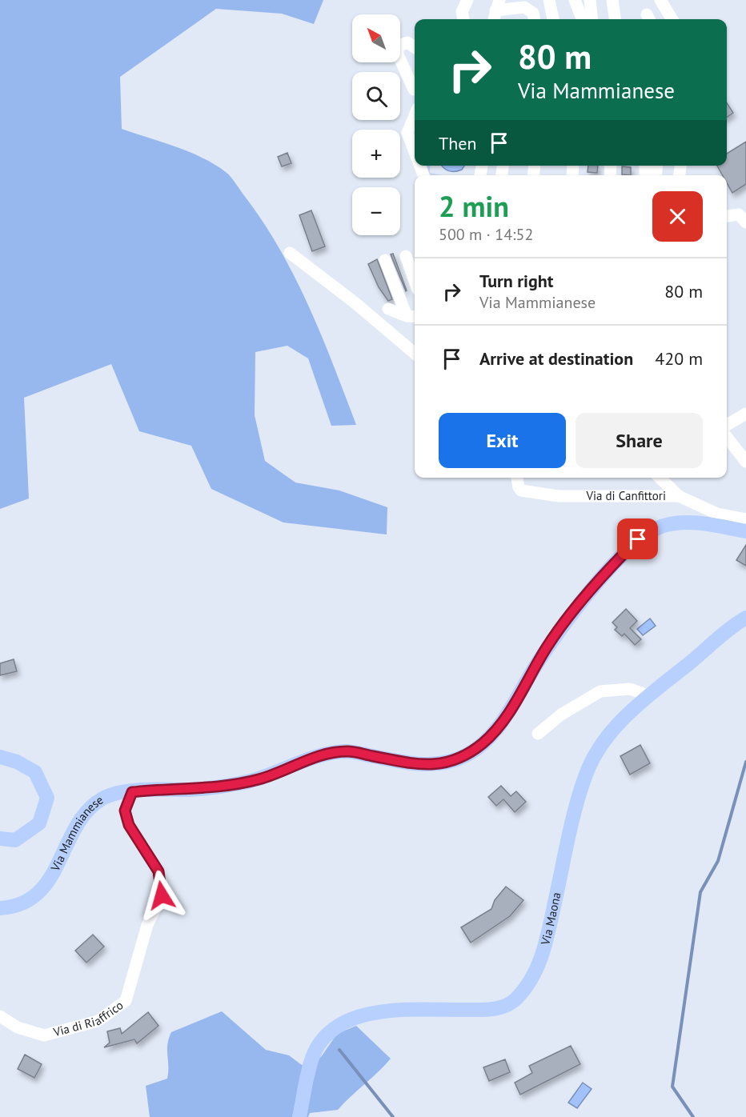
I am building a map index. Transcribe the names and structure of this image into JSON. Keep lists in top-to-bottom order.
{
  "streets": {
    "main road": ["Via Mammianese", "Via Maona"],
    "street": ["Via di Canfittori", "Via di Riaffrico"]
  },
  "crossings": [
    ["Via Mammianese", "Via di Riaffrico"]
  ],
  "north": "top left",
  "page": {
    "map_buttons": ["+", "−"],
    "turn": ["80 m", "Via Mammianese"],
    "then": "Then",
    "heading": ["2 min", "500 m · 14:52"],
    "list": [
      {
        "name": "Turn right",
        "note": "Via Mammianese",
        "value": "80 m"
      },
      {
        "name": "Arrive at destination",
        "value": "420 m"
      }
    ],
    "buttons": ["Exit", "Share"]
  }
}
